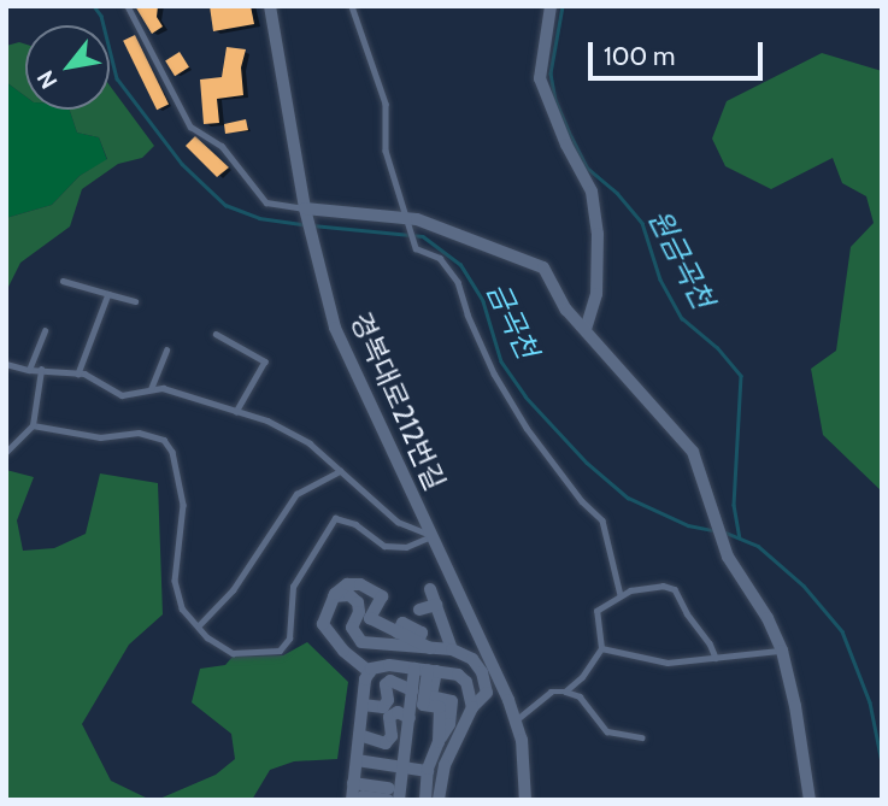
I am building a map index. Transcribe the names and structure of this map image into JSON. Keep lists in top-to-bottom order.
{
  "streets": {
    "street": ["경복대로212번길"]
  },
  "water": ["원금곡천", "금곡천"],
  "scale_bar": "100 m",
  "north": "bottom left"
}
